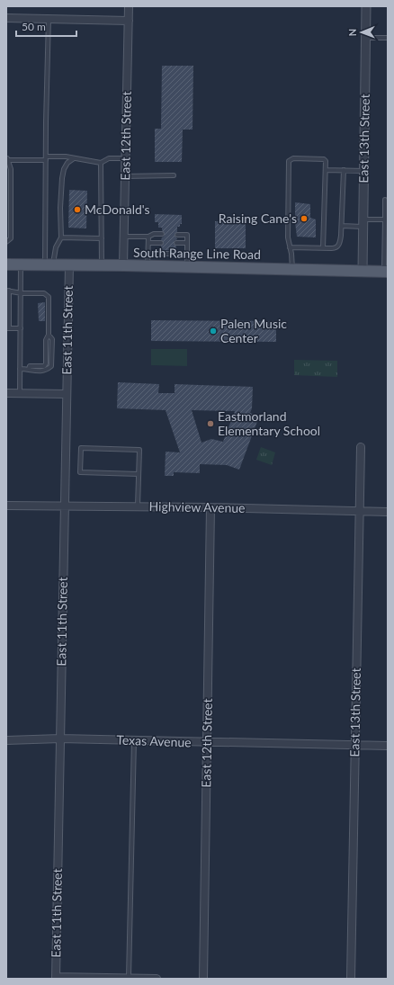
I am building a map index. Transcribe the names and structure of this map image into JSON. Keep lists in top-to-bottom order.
{
  "streets": {
    "main road": ["South Range Line Road"],
    "street": [
      "East 12th Street",
      "East 13th Street",
      "East 11th Street",
      "Highview Avenue",
      "Texas Avenue"
    ]
  },
  "crossings": [
    ["East 12th Street", "South Range Line Road"],
    ["East 12th Street", "Highview Avenue"],
    ["East 12th Street", "Texas Avenue"],
    ["East 13th Street", "South Range Line Road"],
    ["East 13th Street", "Highview Avenue"],
    ["East 13th Street", "Texas Avenue"],
    ["South Range Line Road", "East 11th Street"],
    ["East 11th Street", "Highview Avenue"],
    ["East 11th Street", "Texas Avenue"]
  ],
  "places": [
    "McDonald's",
    "Raising Cane's",
    "Palen Music Center",
    "Eastmorland Elementary School"
  ],
  "scale_bar": "50 m",
  "north": "left"
}
